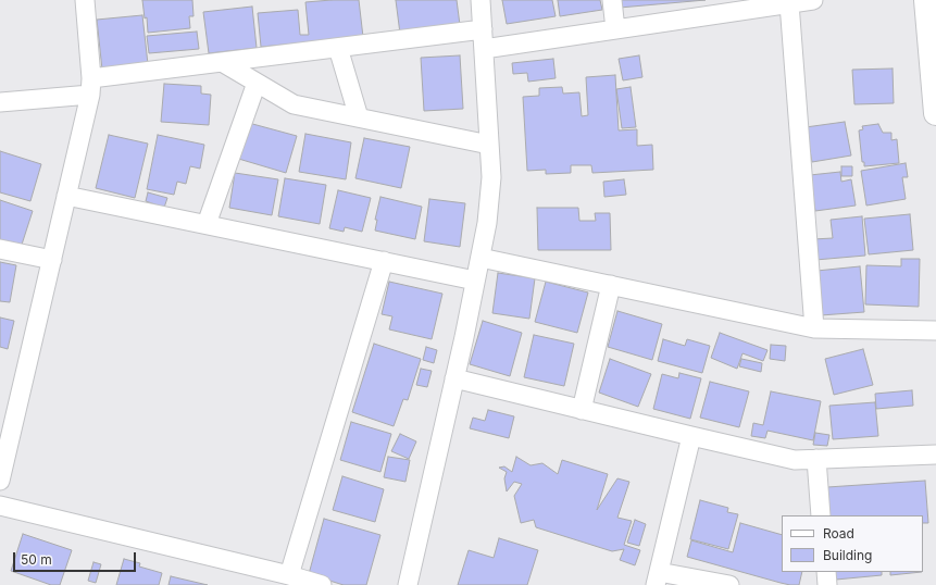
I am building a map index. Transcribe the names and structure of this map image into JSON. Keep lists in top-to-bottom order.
{
  "legend": ["Road", "Building"],
  "scale_bar": "50 m"
}
